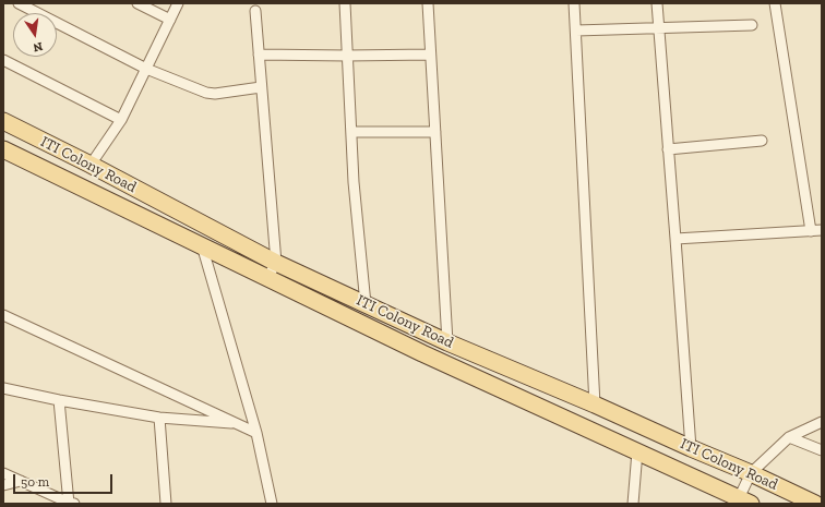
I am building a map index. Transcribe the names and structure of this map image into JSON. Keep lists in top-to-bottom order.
{
  "streets": {
    "main road": ["ITI Colony Road"]
  },
  "scale_bar": "50 m",
  "north": "bottom"
}
